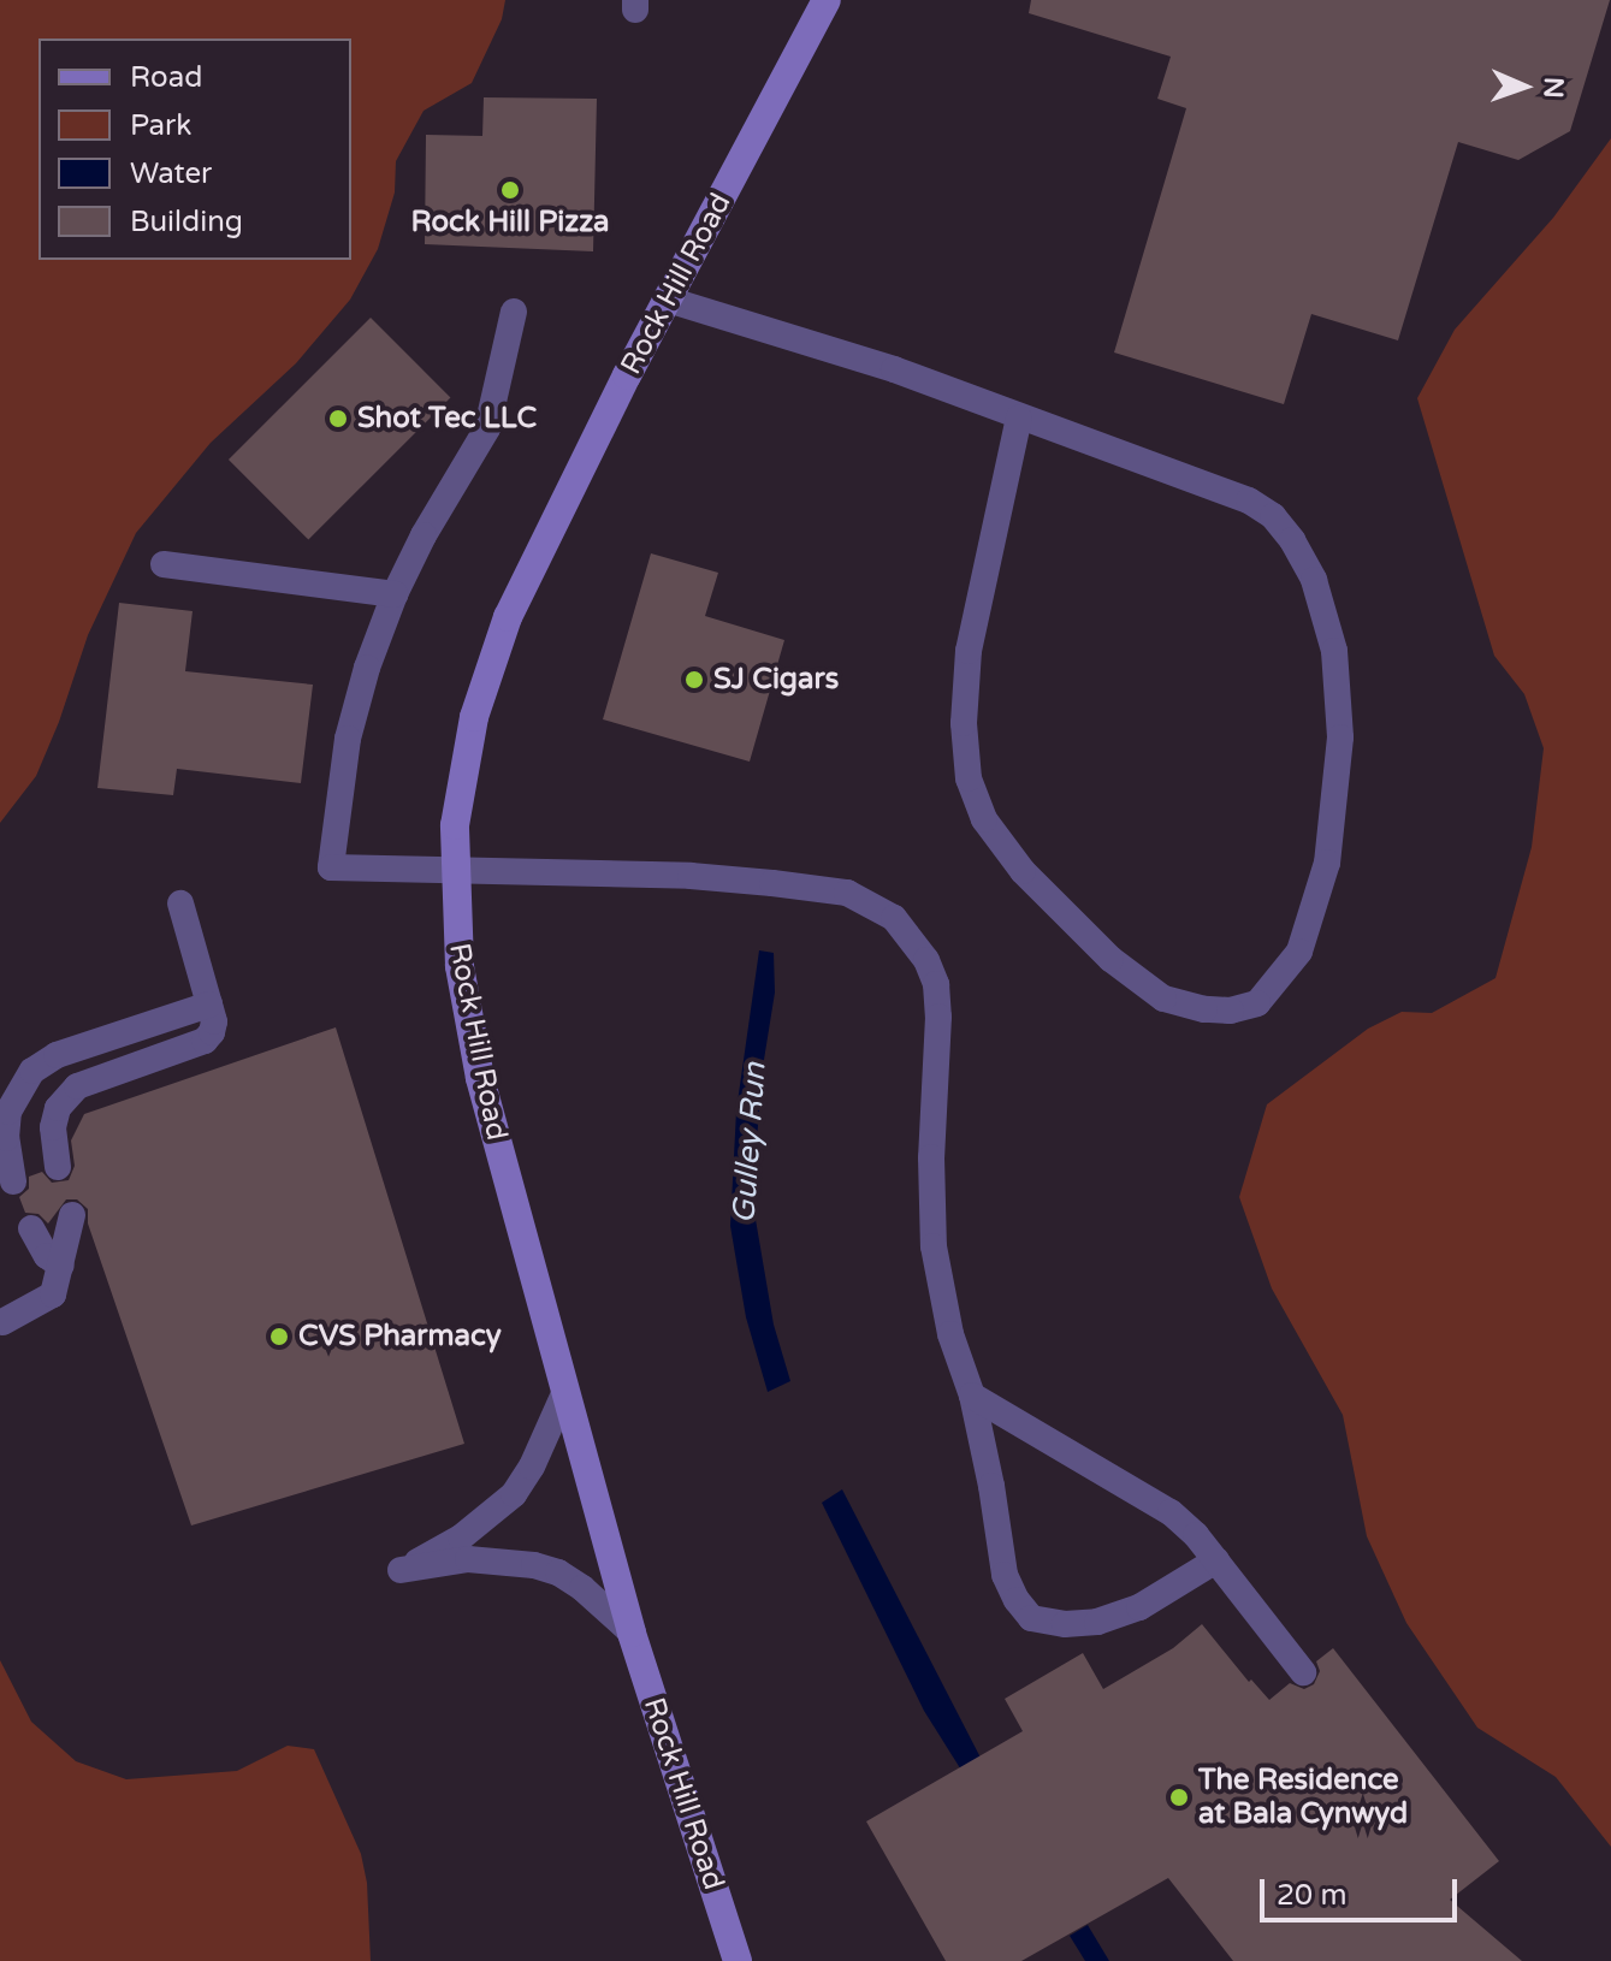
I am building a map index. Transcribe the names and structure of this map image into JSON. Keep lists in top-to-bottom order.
{
  "streets": {
    "main road": ["Rock Hill Road"]
  },
  "water": ["Gulley Run"],
  "places": [
    "Rock Hill Pizza",
    "Shot Tec LLC",
    "SJ Cigars",
    "CVS Pharmacy",
    "The Residence at Bala Cynwyd"
  ],
  "legend": [
    "Road",
    "Park",
    "Water",
    "Building"
  ],
  "scale_bar": "20 m",
  "north": "right"
}
